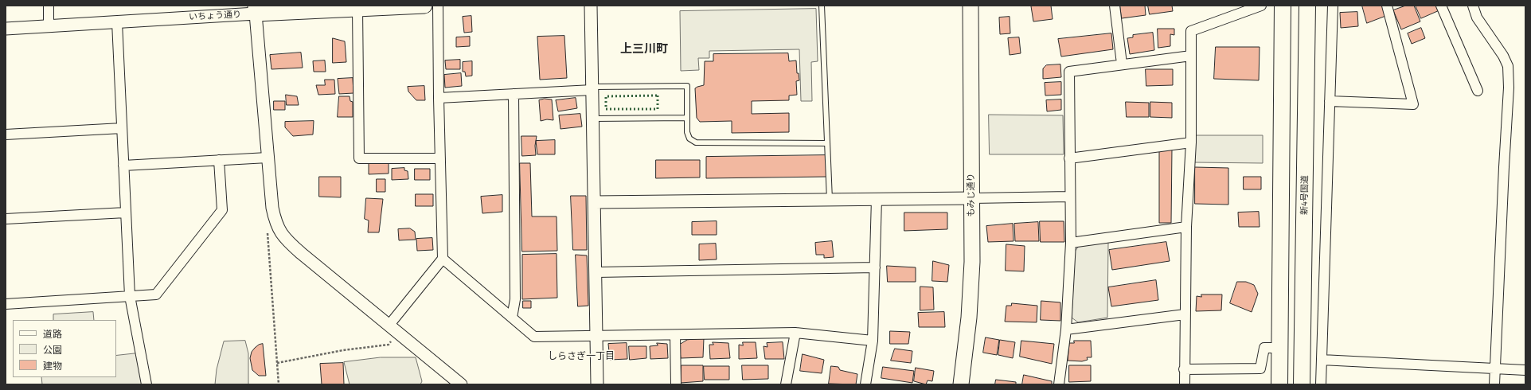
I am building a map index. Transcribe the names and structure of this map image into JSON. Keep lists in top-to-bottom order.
{
  "streets": {
    "highway": ["新4号国道"],
    "main road": ["いちょう通り", "もみじ通り"]
  },
  "districts": ["上三川町", "しらさぎ一丁目"],
  "legend": ["道路", "公園", "建物"]
}
